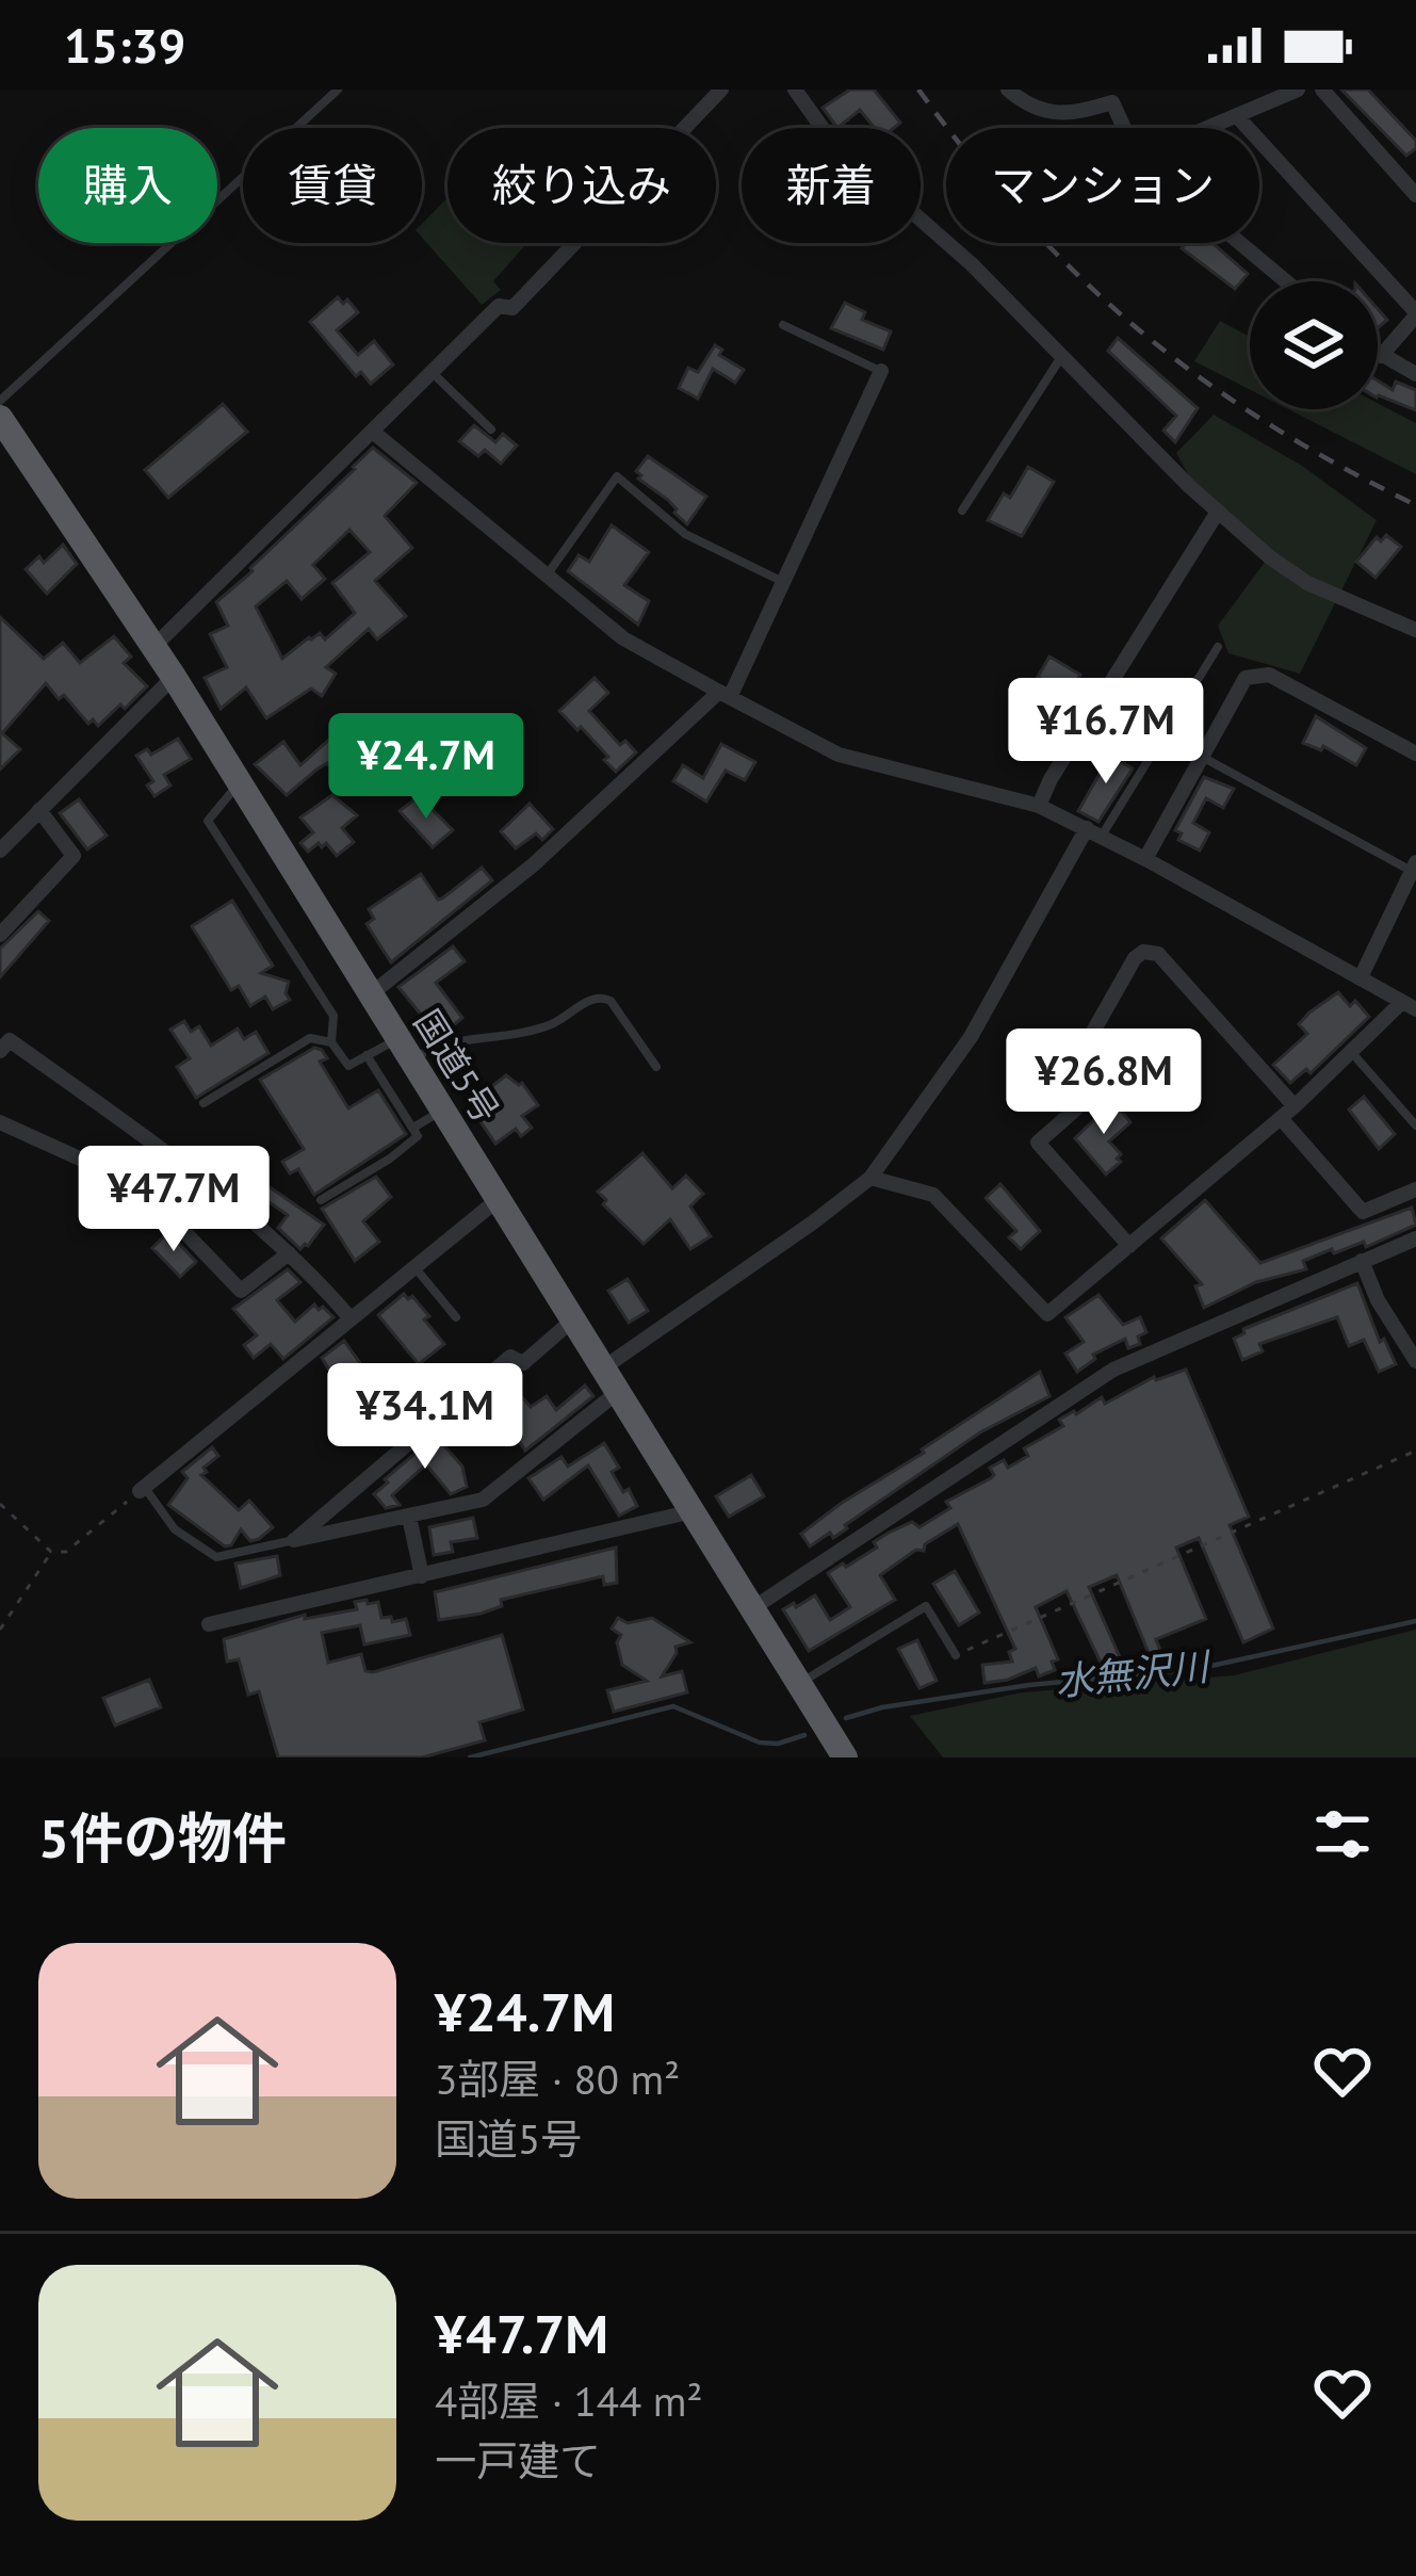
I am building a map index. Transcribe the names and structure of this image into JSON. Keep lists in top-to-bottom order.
{
  "streets": {
    "highway": ["国道5号"]
  },
  "water": ["水無沢川"],
  "page": {
    "status": "15:39",
    "chip": [
      "購入",
      "賃貸",
      "絞り込み",
      "新着",
      "マンション"
    ],
    "price": [
      "¥16.7M",
      "¥24.7M",
      "¥26.8M",
      "¥47.7M",
      "¥34.1M"
    ],
    "heading": "5件の物件",
    "list": [
      {
        "name": "¥24.7M",
        "note": "3部屋 · 80 m² · 国道5号"
      },
      {
        "name": "¥47.7M",
        "note": "4部屋 · 144 m² · 一戸建て"
      }
    ]
  }
}
